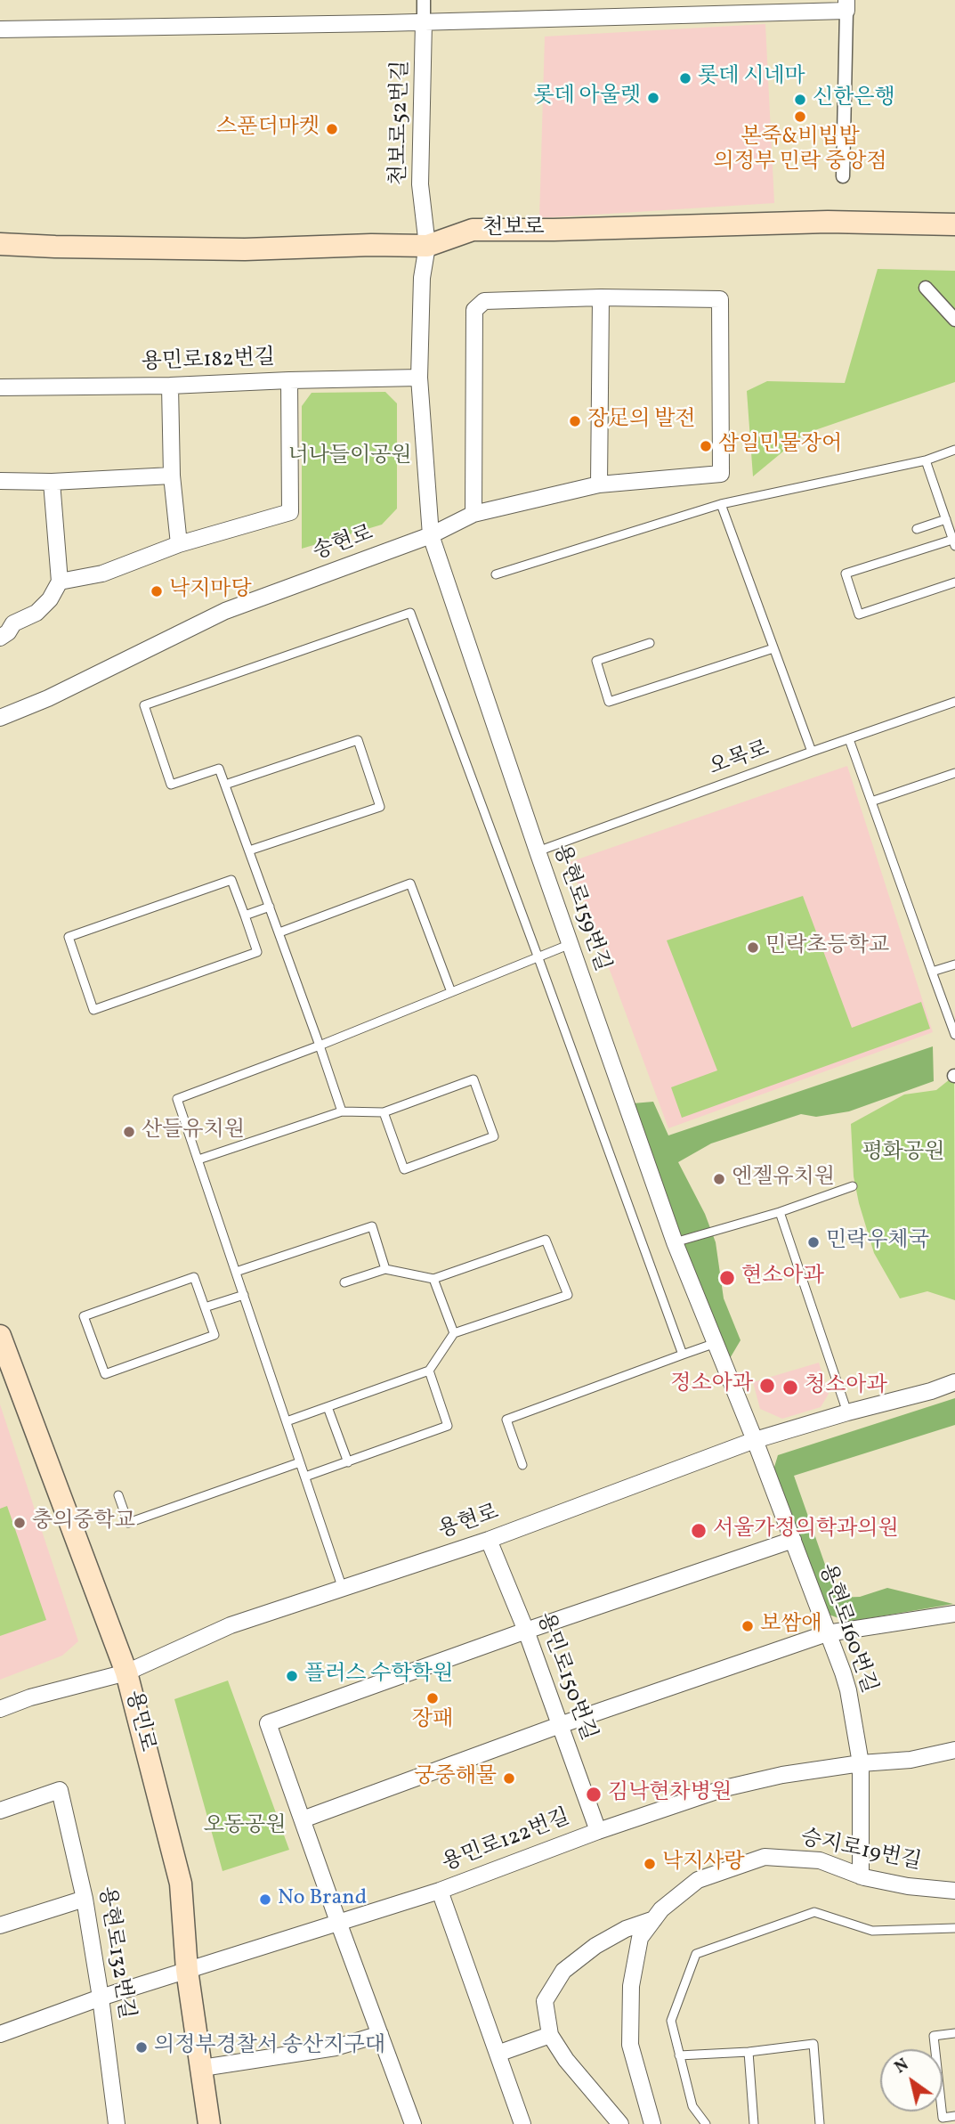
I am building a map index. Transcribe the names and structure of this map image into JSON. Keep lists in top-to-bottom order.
{
  "streets": {
    "main road": ["천보로", "용민로"],
    "street": [
      "천보로52번길",
      "용민로182번길",
      "송현로",
      "용현로159번길",
      "용현로",
      "용현로160번길",
      "용민로150번길",
      "용민로122번길",
      "승지로19번길",
      "용현로132번길"
    ],
    "lane": ["오목로"]
  },
  "crossings": [
    ["천보로52번길", "천보로"],
    ["천보로52번길", "용민로182번길"],
    ["천보로52번길", "용현로159번길"],
    ["용민로182번길", "용현로159번길"],
    ["송현로", "용현로159번길"],
    ["오목로", "용현로159번길"],
    ["용현로159번길", "용현로"],
    ["용현로159번길", "용현로160번길"],
    ["용현로", "용현로160번길"],
    ["용현로", "용민로150번길"],
    ["용현로", "용민로"],
    ["용현로160번길", "용민로122번길"],
    ["용현로160번길", "승지로19번길"],
    ["용민로150번길", "용민로122번길"],
    ["용민로", "용민로122번길"],
    ["용민로122번길", "용현로132번길"]
  ],
  "parks": ["너나들이공원", "평화공원", "오동공원"],
  "places": [
    "롯데 시네마",
    "롯데 아울렛",
    "신한은행",
    "본죽&비빕밥 의정부 민락 중앙점",
    "스푼더마켓",
    "장足의 발전",
    "삼일민물장어",
    "낙지마당",
    "민락초등학교",
    "산들유치원",
    "엔젤유치원",
    "민락우체국",
    "현소아과",
    "정소아과",
    "청소아과",
    "충의중학교",
    "서울가정의학과의원",
    "보쌈애",
    "플러스 수학학원",
    "장패",
    "궁중해물",
    "김낙현차병원",
    "낙지사랑",
    "No Brand",
    "의정부경찰서 송산지구대"
  ],
  "north": "top left"
}
